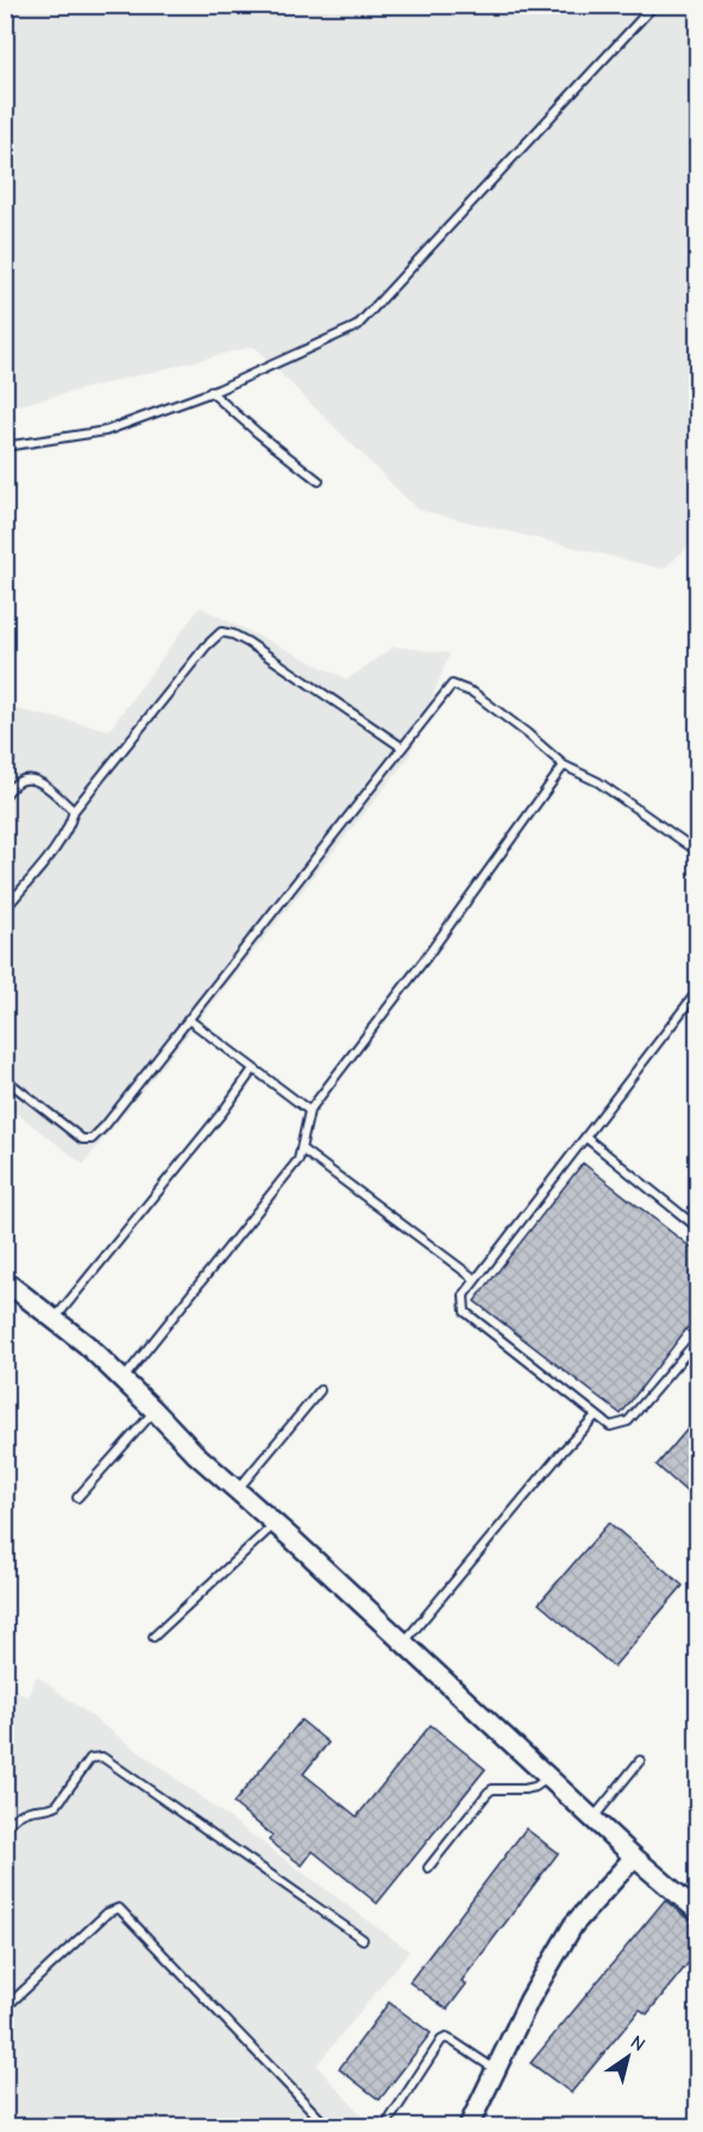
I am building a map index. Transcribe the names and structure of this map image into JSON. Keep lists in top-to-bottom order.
{
  "north": "top right"
}
